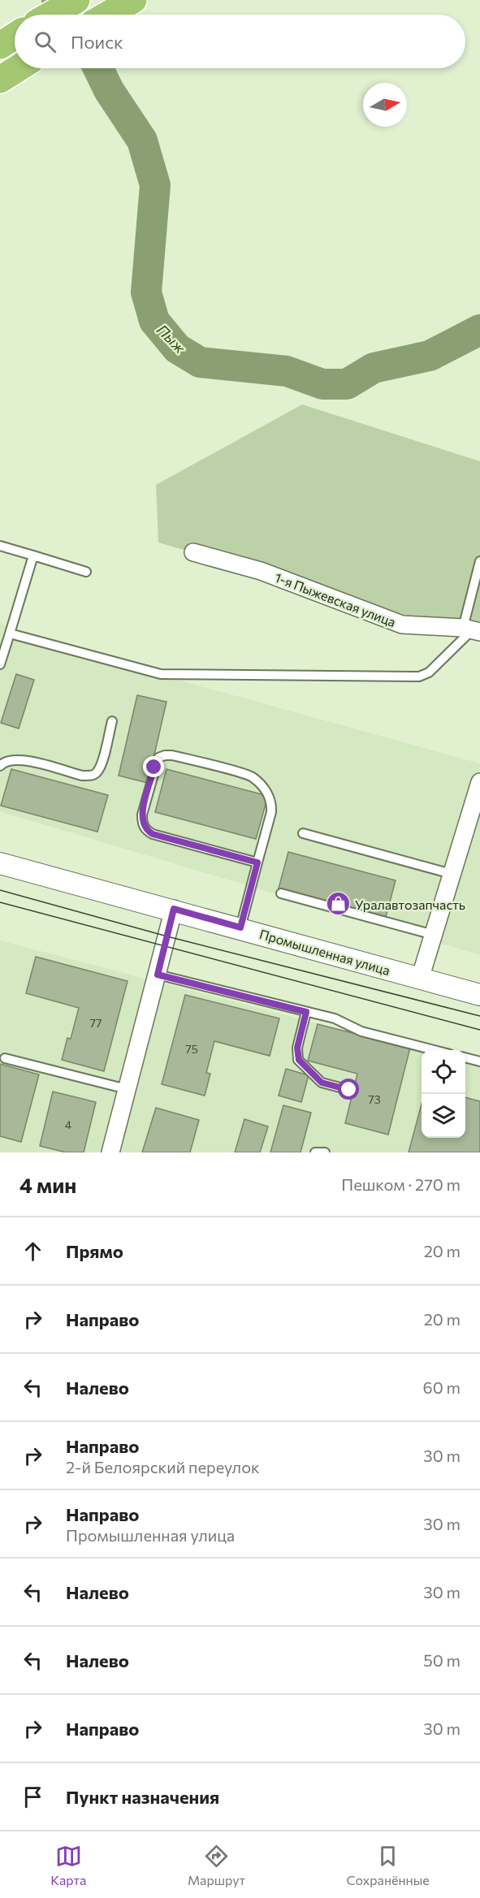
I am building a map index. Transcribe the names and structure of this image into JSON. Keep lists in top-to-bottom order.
{
  "streets": {
    "street": ["1-я Пыжевская улица", "Промышленная улица"]
  },
  "water": ["Пыж"],
  "places": {
    "shop": ["Уралавтозапчасть"]
  },
  "house_numbers": [
    "77",
    "75",
    "73",
    "4"
  ],
  "north": "right",
  "page": {
    "search": "Поиск",
    "heading": ["4 мин", "Пешком · 270 m"],
    "list": [
      ["Прямо", "20 m"],
      ["Направо", "20 m"],
      ["Налево", "60 m"],
      ["Направо", "2-й Белоярский переулок", "30 m"],
      ["Направо", "Промышленная улица", "30 m"],
      ["Налево", "30 m"],
      ["Налево", "50 m"],
      ["Направо", "30 m"],
      "Пункт назначения"
    ],
    "nav": ["Карта", "Маршрут", "Сохранённые"]
  }
}
